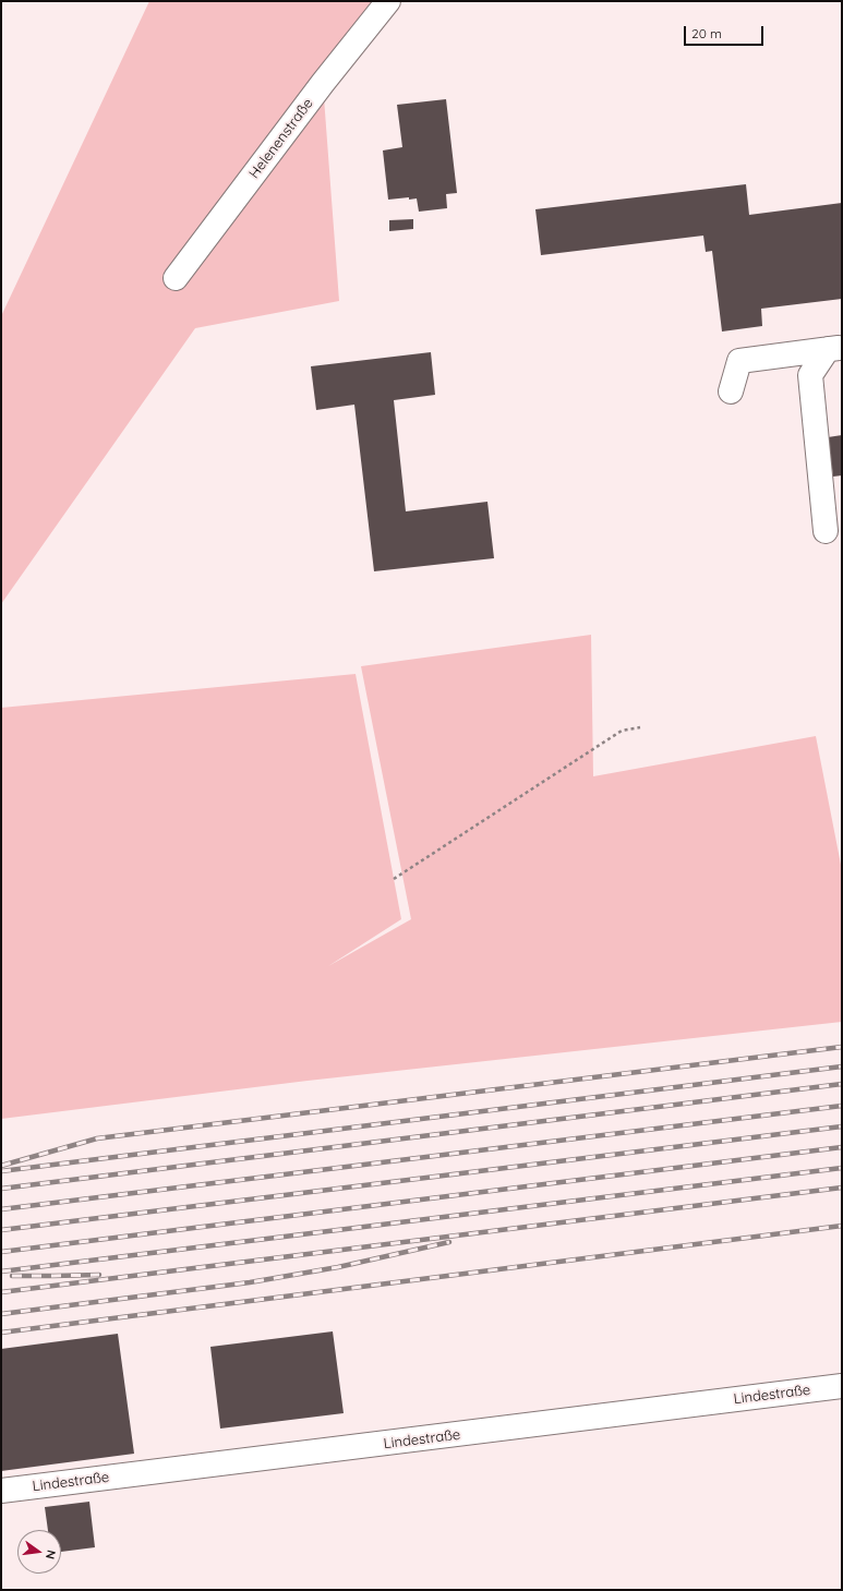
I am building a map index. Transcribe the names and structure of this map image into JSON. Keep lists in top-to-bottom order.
{
  "streets": {
    "street": ["Helenenstraße", "Lindestraße"]
  },
  "scale_bar": "20 m",
  "north": "right"
}
